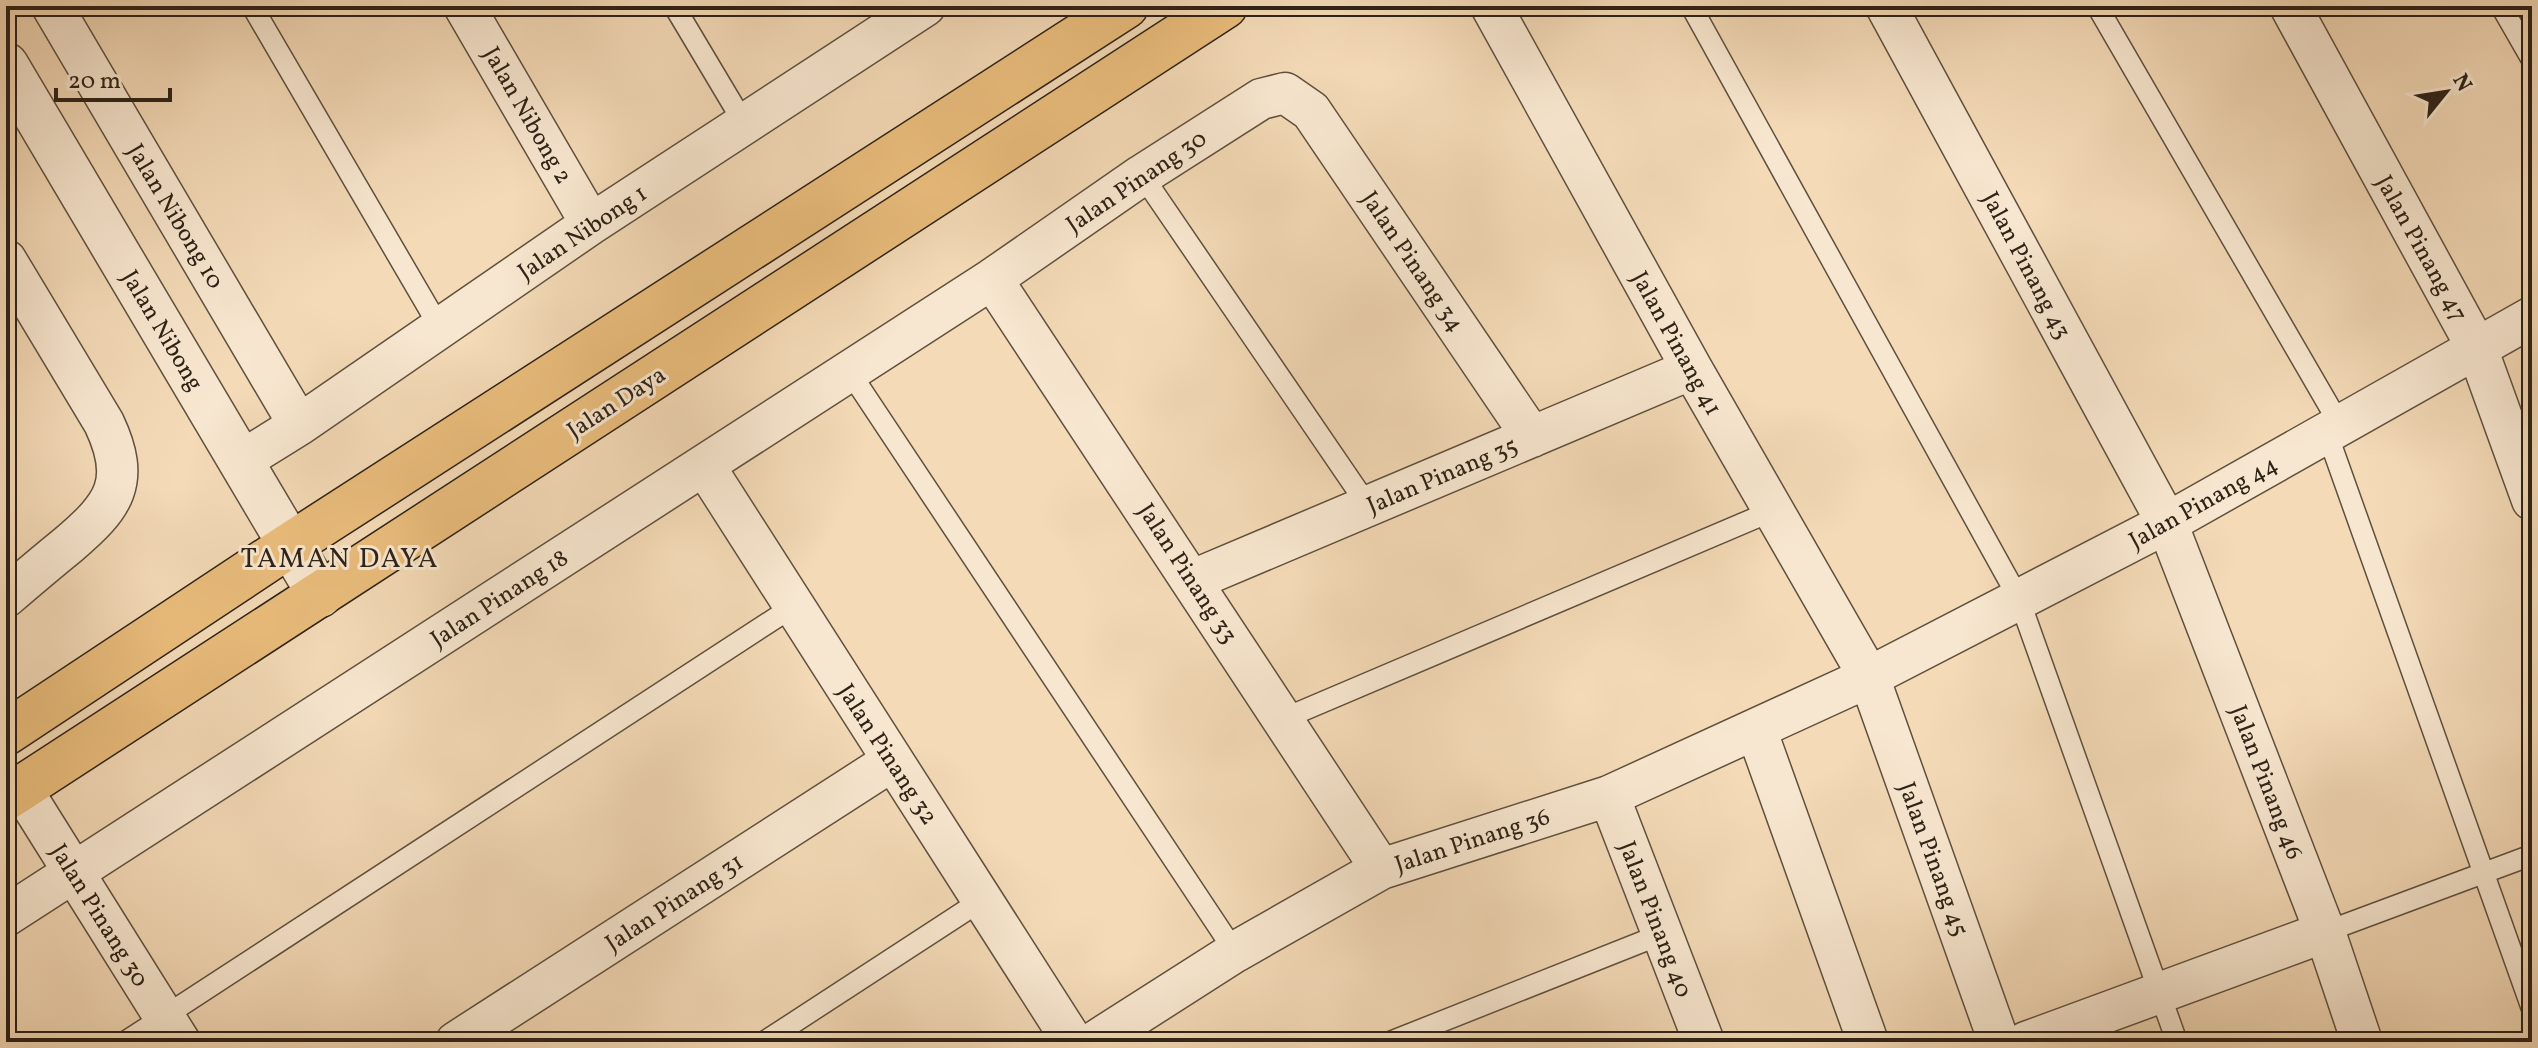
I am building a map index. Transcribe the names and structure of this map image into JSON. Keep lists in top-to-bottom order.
{
  "streets": {
    "main road": ["Jalan Daya"],
    "street": [
      "Jalan Nibong 2",
      "Jalan Pinang 30",
      "Jalan Nibong 10",
      "Jalan Nibong 1",
      "Jalan Pinang 47",
      "Jalan Pinang 34",
      "Jalan Pinang 43",
      "Jalan Nibong",
      "Jalan Pinang 41",
      "Jalan Pinang 35",
      "Jalan Pinang 44",
      "Jalan Pinang 33",
      "Jalan Pinang 18",
      "Jalan Pinang 32",
      "Jalan Pinang 46",
      "Jalan Pinang 36",
      "Jalan Pinang 45",
      "Jalan Pinang 31",
      "Jalan Pinang 40"
    ]
  },
  "crossings": [
    ["Jalan Nibong 2", "Jalan Nibong 1"],
    ["Jalan Pinang 30", "Jalan Pinang 34"],
    ["Jalan Pinang 30", "Jalan Daya"],
    ["Jalan Pinang 30", "Jalan Pinang 33"],
    ["Jalan Pinang 30", "Jalan Pinang 18"],
    ["Jalan Nibong 10", "Jalan Nibong 1"],
    ["Jalan Nibong 1", "Jalan Nibong"],
    ["Jalan Pinang 47", "Jalan Pinang 44"],
    ["Jalan Pinang 34", "Jalan Pinang 35"],
    ["Jalan Pinang 43", "Jalan Pinang 44"],
    ["Jalan Pinang 43", "Jalan Pinang 46"],
    ["Jalan Nibong", "Jalan Daya"],
    ["Jalan Pinang 41", "Jalan Pinang 35"],
    ["Jalan Pinang 41", "Jalan Pinang 44"],
    ["Jalan Pinang 41", "Jalan Pinang 36"],
    ["Jalan Pinang 41", "Jalan Pinang 45"],
    ["Jalan Pinang 35", "Jalan Pinang 33"],
    ["Jalan Pinang 44", "Jalan Pinang 46"],
    ["Jalan Pinang 44", "Jalan Pinang 36"],
    ["Jalan Pinang 44", "Jalan Pinang 45"],
    ["Jalan Pinang 33", "Jalan Pinang 18"],
    ["Jalan Pinang 33", "Jalan Pinang 36"],
    ["Jalan Pinang 18", "Jalan Pinang 32"],
    ["Jalan Pinang 32", "Jalan Pinang 31"],
    ["Jalan Pinang 36", "Jalan Pinang 45"],
    ["Jalan Pinang 36", "Jalan Pinang 40"]
  ],
  "districts": ["TAMAN DAYA"],
  "scale_bar": "20 m",
  "north": "top right"
}
